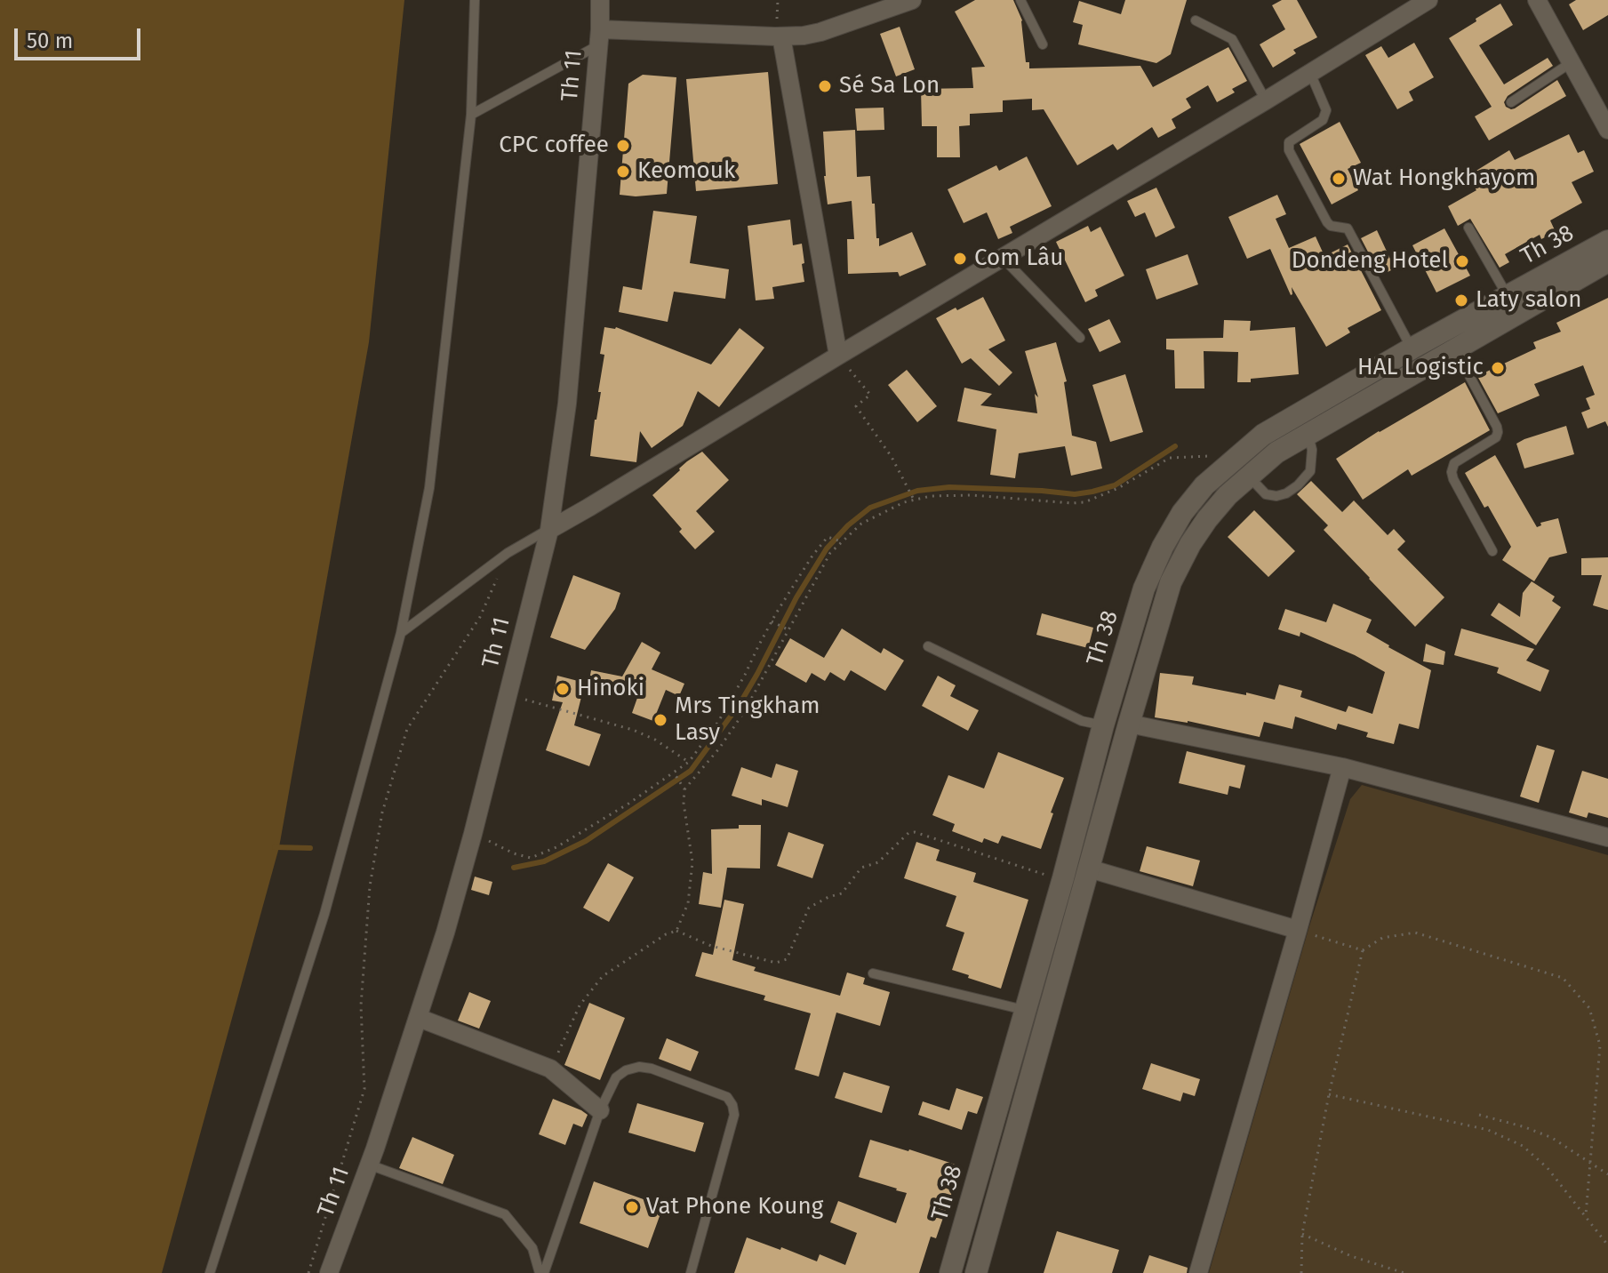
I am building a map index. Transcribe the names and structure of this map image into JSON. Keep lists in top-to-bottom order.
{
  "streets": {
    "street": ["Th 11", "Th 38"]
  },
  "places": [
    "Sé Sa Lon",
    "CPC coffee",
    "Keomouk",
    "Wat Hongkhayom",
    "Com Lâu",
    "Dondeng Hotel",
    "Laty salon",
    "HAL Logistic",
    "Hinoki",
    "Mrs Tingkham Lasy",
    "Vat Phone Koung"
  ],
  "scale_bar": "50 m"
}
